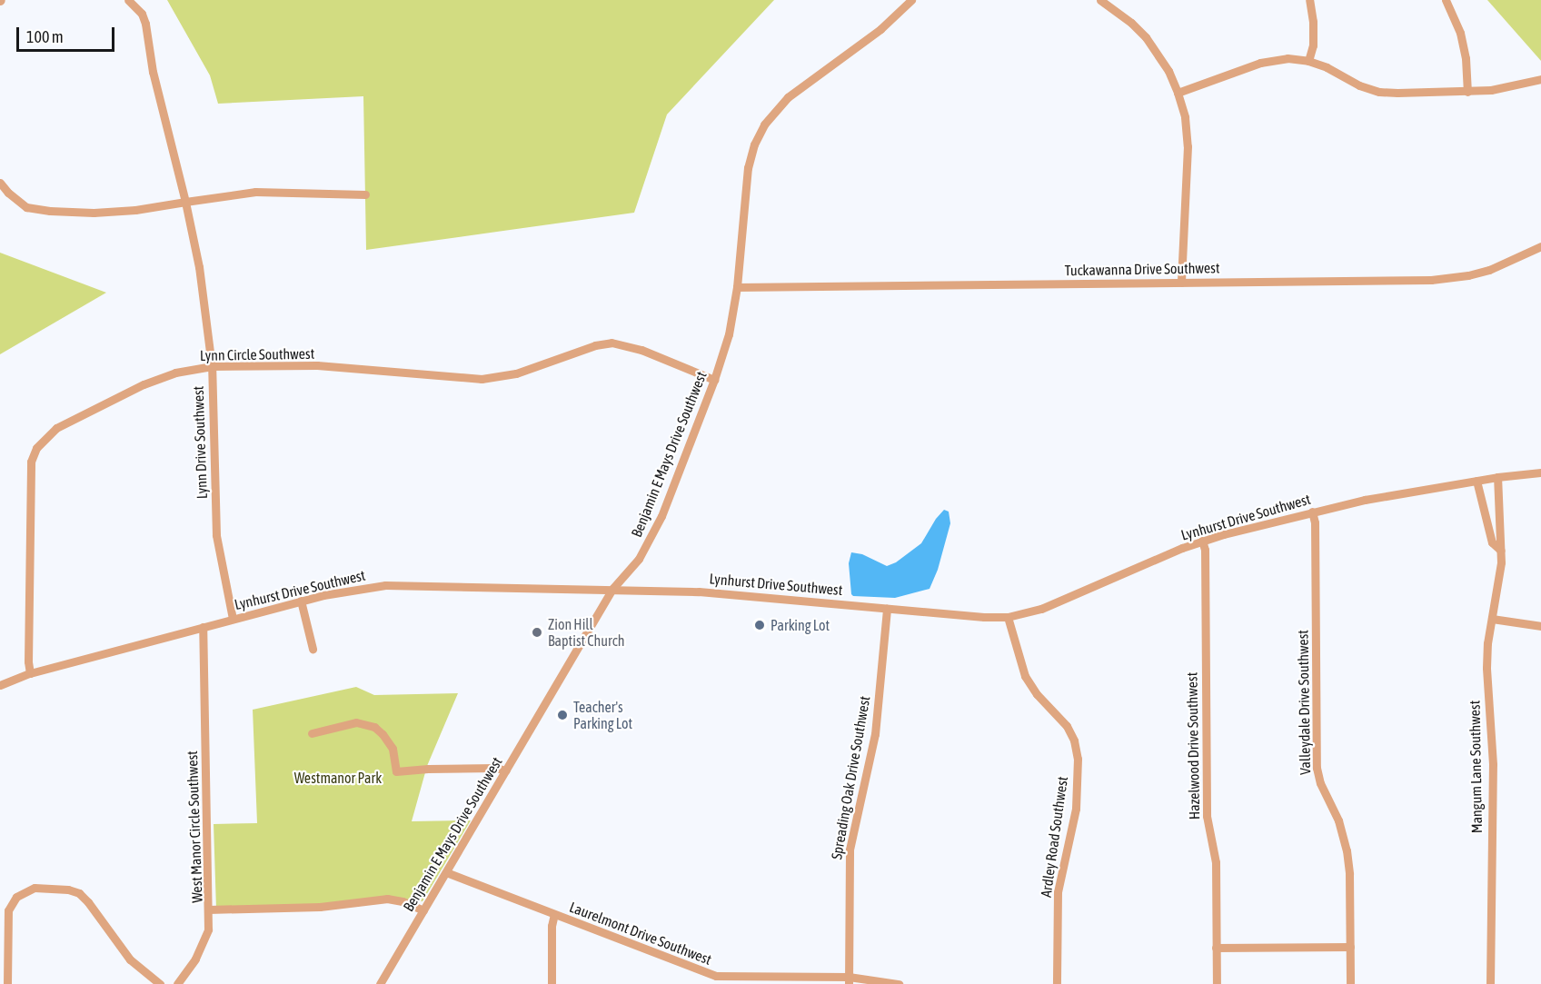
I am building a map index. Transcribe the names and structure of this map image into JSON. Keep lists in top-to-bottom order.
{
  "streets": {
    "street": [
      "Tuckawanna Drive Southwest",
      "Lynn Circle Southwest",
      "Lynn Drive Southwest",
      "Benjamin E Mays Drive Southwest",
      "Lynhurst Drive Southwest",
      "Valleydale Drive Southwest",
      "Hazelwood Drive Southwest",
      "Mangum Lane Southwest",
      "Spreading Oak Drive Southwest",
      "West Manor Circle Southwest",
      "Ardley Road Southwest",
      "Laurelmont Drive Southwest"
    ]
  },
  "crossings": [
    ["Tuckawanna Drive Southwest", "Benjamin E Mays Drive Southwest"],
    ["Lynn Circle Southwest", "Lynn Drive Southwest"],
    ["Lynn Circle Southwest", "Benjamin E Mays Drive Southwest"],
    ["Lynn Circle Southwest", "Lynhurst Drive Southwest"],
    ["Lynn Drive Southwest", "Lynhurst Drive Southwest"],
    ["Benjamin E Mays Drive Southwest", "Lynhurst Drive Southwest"],
    ["Benjamin E Mays Drive Southwest", "West Manor Circle Southwest"],
    ["Benjamin E Mays Drive Southwest", "Laurelmont Drive Southwest"],
    ["Lynhurst Drive Southwest", "Valleydale Drive Southwest"],
    ["Lynhurst Drive Southwest", "Hazelwood Drive Southwest"],
    ["Lynhurst Drive Southwest", "Mangum Lane Southwest"],
    ["Lynhurst Drive Southwest", "Spreading Oak Drive Southwest"],
    ["Lynhurst Drive Southwest", "West Manor Circle Southwest"],
    ["Lynhurst Drive Southwest", "Ardley Road Southwest"],
    ["Spreading Oak Drive Southwest", "Laurelmont Drive Southwest"]
  ],
  "parks": ["Westmanor Park"],
  "places": ["Parking Lot", "Zion Hill Baptist Church", "Teacher's Parking Lot"],
  "scale_bar": "100 m"
}
